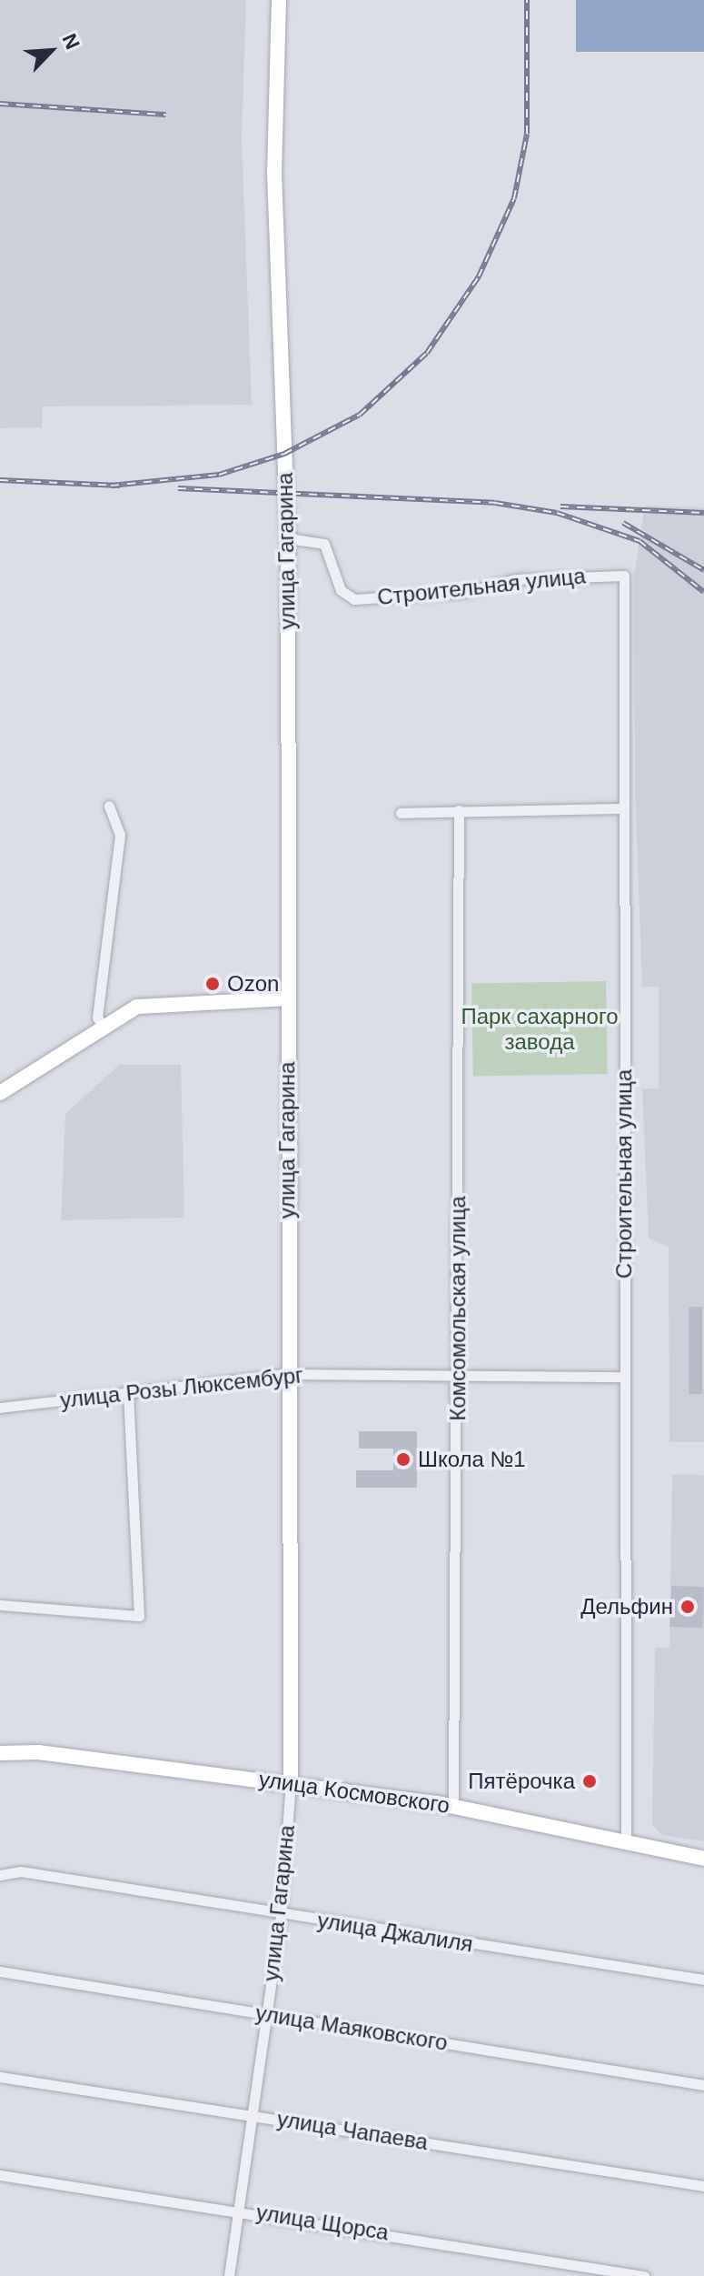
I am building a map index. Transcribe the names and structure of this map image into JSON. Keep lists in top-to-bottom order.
{
  "streets": {
    "street": [
      "улица Гагарина",
      "Строительная улица",
      "Комсомольская улица",
      "улица Розы Люксембург",
      "улица Космовского",
      "улица Джалиля",
      "улица Маяковского",
      "улица Чапаева",
      "улица Щорса"
    ]
  },
  "crossings": [
    ["улица Гагарина", "Строительная улица"],
    ["улица Гагарина", "улица Розы Люксембург"],
    ["улица Гагарина", "улица Космовского"],
    ["улица Гагарина", "улица Джалиля"],
    ["улица Гагарина", "улица Маяковского"],
    ["улица Гагарина", "улица Чапаева"],
    ["улица Гагарина", "улица Щорса"],
    ["Строительная улица", "улица Розы Люксембург"],
    ["Строительная улица", "улица Космовского"],
    ["Комсомольская улица", "улица Розы Люксембург"],
    ["Комсомольская улица", "улица Космовского"]
  ],
  "parks": ["Парк сахарного завода"],
  "places": [
    "Ozon",
    "Школа №1",
    "Дельфин",
    "Пятёрочка"
  ],
  "north": "top right"
}
